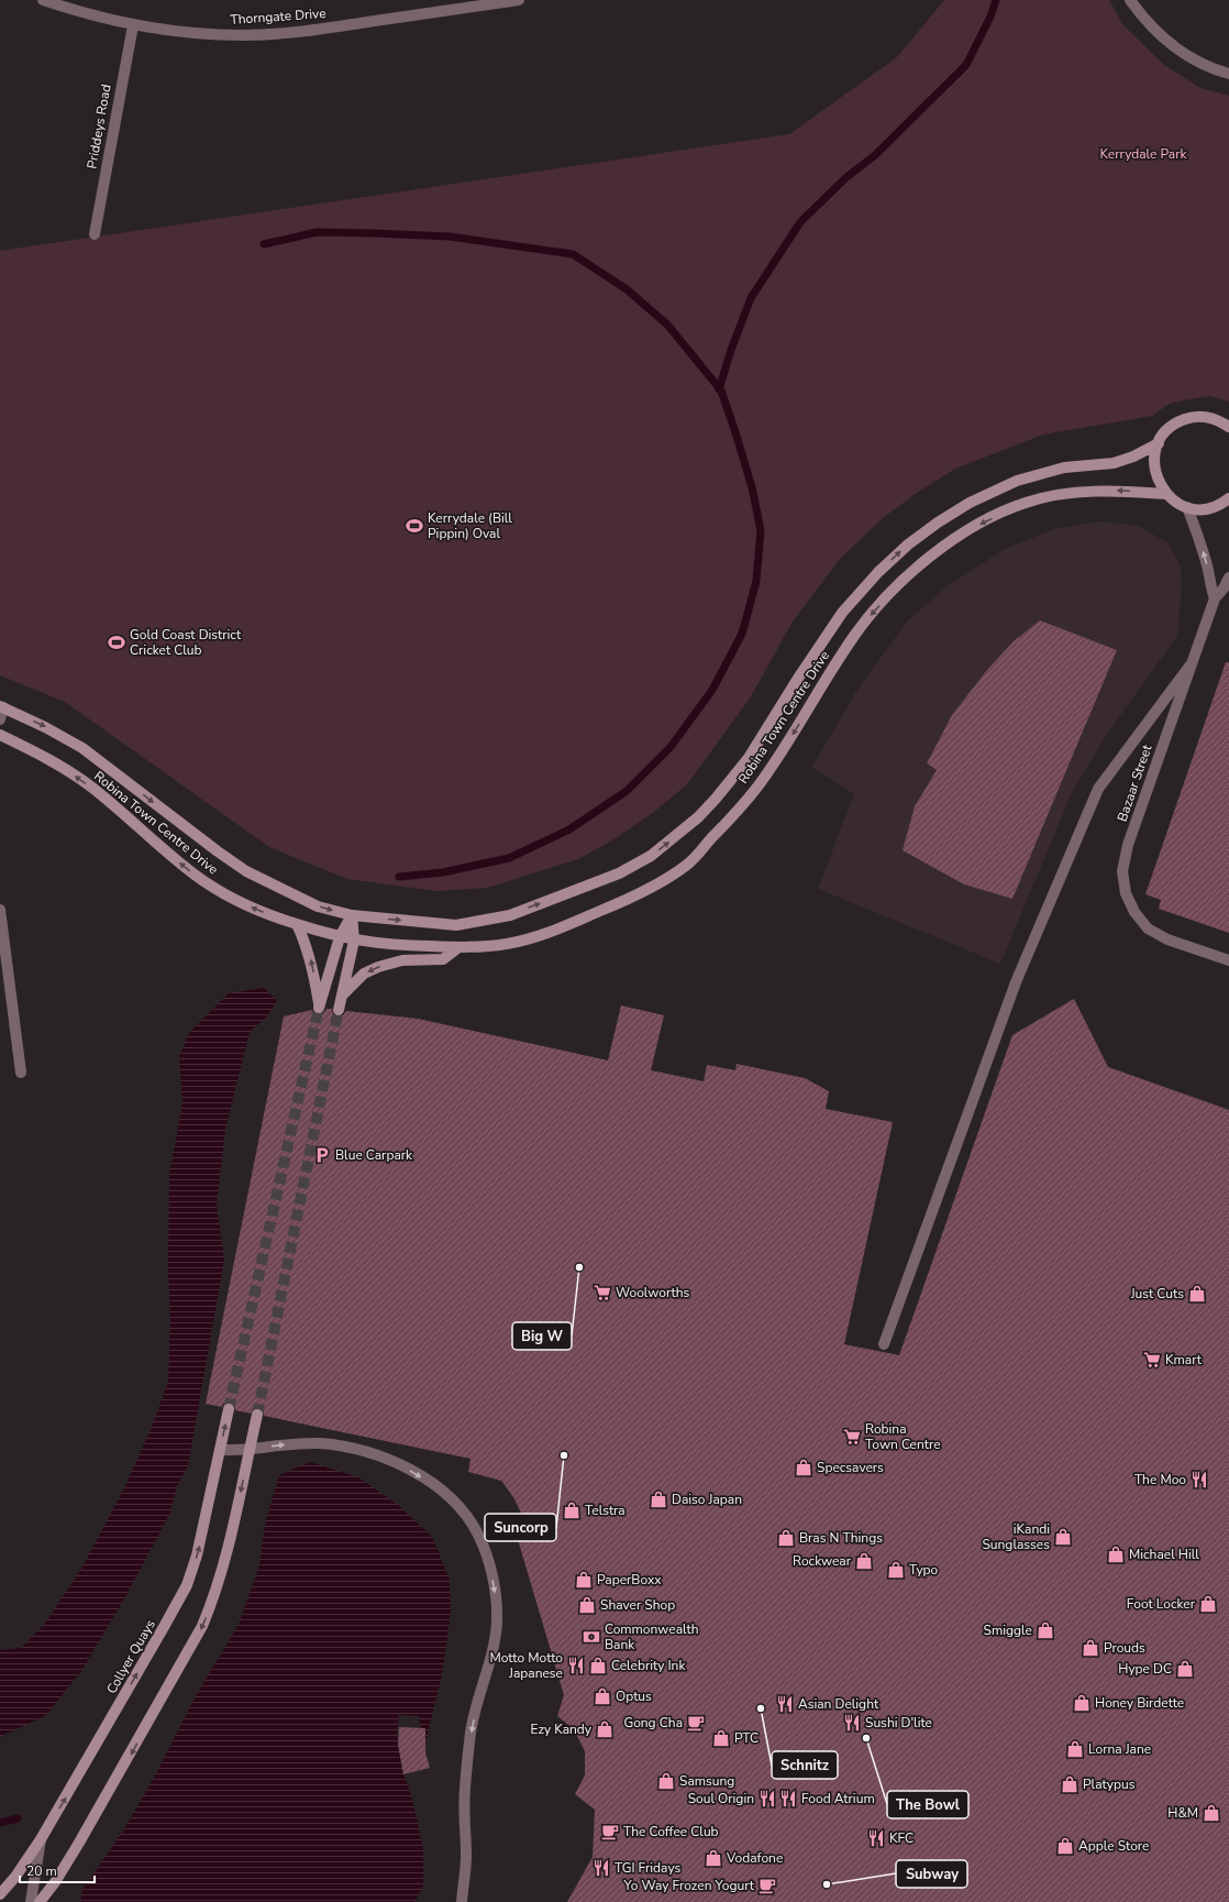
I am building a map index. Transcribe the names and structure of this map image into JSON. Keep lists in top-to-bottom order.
{
  "streets": {
    "street": [
      "Thorngate Drive",
      "Priddeys Road",
      "Robina Town Centre Drive",
      "Bazaar Street",
      "Collyer Quays"
    ]
  },
  "crossings": [
    ["Thorngate Drive", "Priddeys Road"]
  ],
  "parks": ["Kerrydale Park"],
  "places": {
    "sports": ["Kerrydale (Bill Pippin) Oval", "Gold Coast District Cricket Club"],
    "parking": ["Blue Carpark"],
    "other": [
      "Big W",
      "Suncorp",
      "Schnitz",
      "The Bowl",
      "Subway"
    ],
    "supermarket": ["Woolworths", "Kmart", "Robina Town Centre"],
    "shop": [
      "Just Cuts",
      "Specsavers",
      "Daiso Japan",
      "Telstra",
      "iKandi Sunglasses",
      "Bras N Things",
      "Michael Hill",
      "Rockwear",
      "Typo",
      "PaperBoxx",
      "Foot Locker",
      "Shaver Shop",
      "Smiggle",
      "Prouds",
      "Celebrity Ink",
      "Hype DC",
      "Optus",
      "Honey Birdette",
      "Ezy Kandy",
      "PTC",
      "Lorna Jane",
      "Samsung",
      "Platypus",
      "H&M",
      "Apple Store",
      "Vodafone"
    ],
    "restaurant": [
      "The Moo",
      "Motto Motto Japanese",
      "Asian Delight",
      "Sushi D'lite",
      "Soul Origin",
      "Food Atrium",
      "KFC",
      "TGI Fridays"
    ],
    "bank": ["Commonwealth Bank"],
    "cafe": ["Gong Cha", "The Coffee Club", "Yo Way Frozen Yogurt"]
  },
  "scale_bar": "20 m"
}
